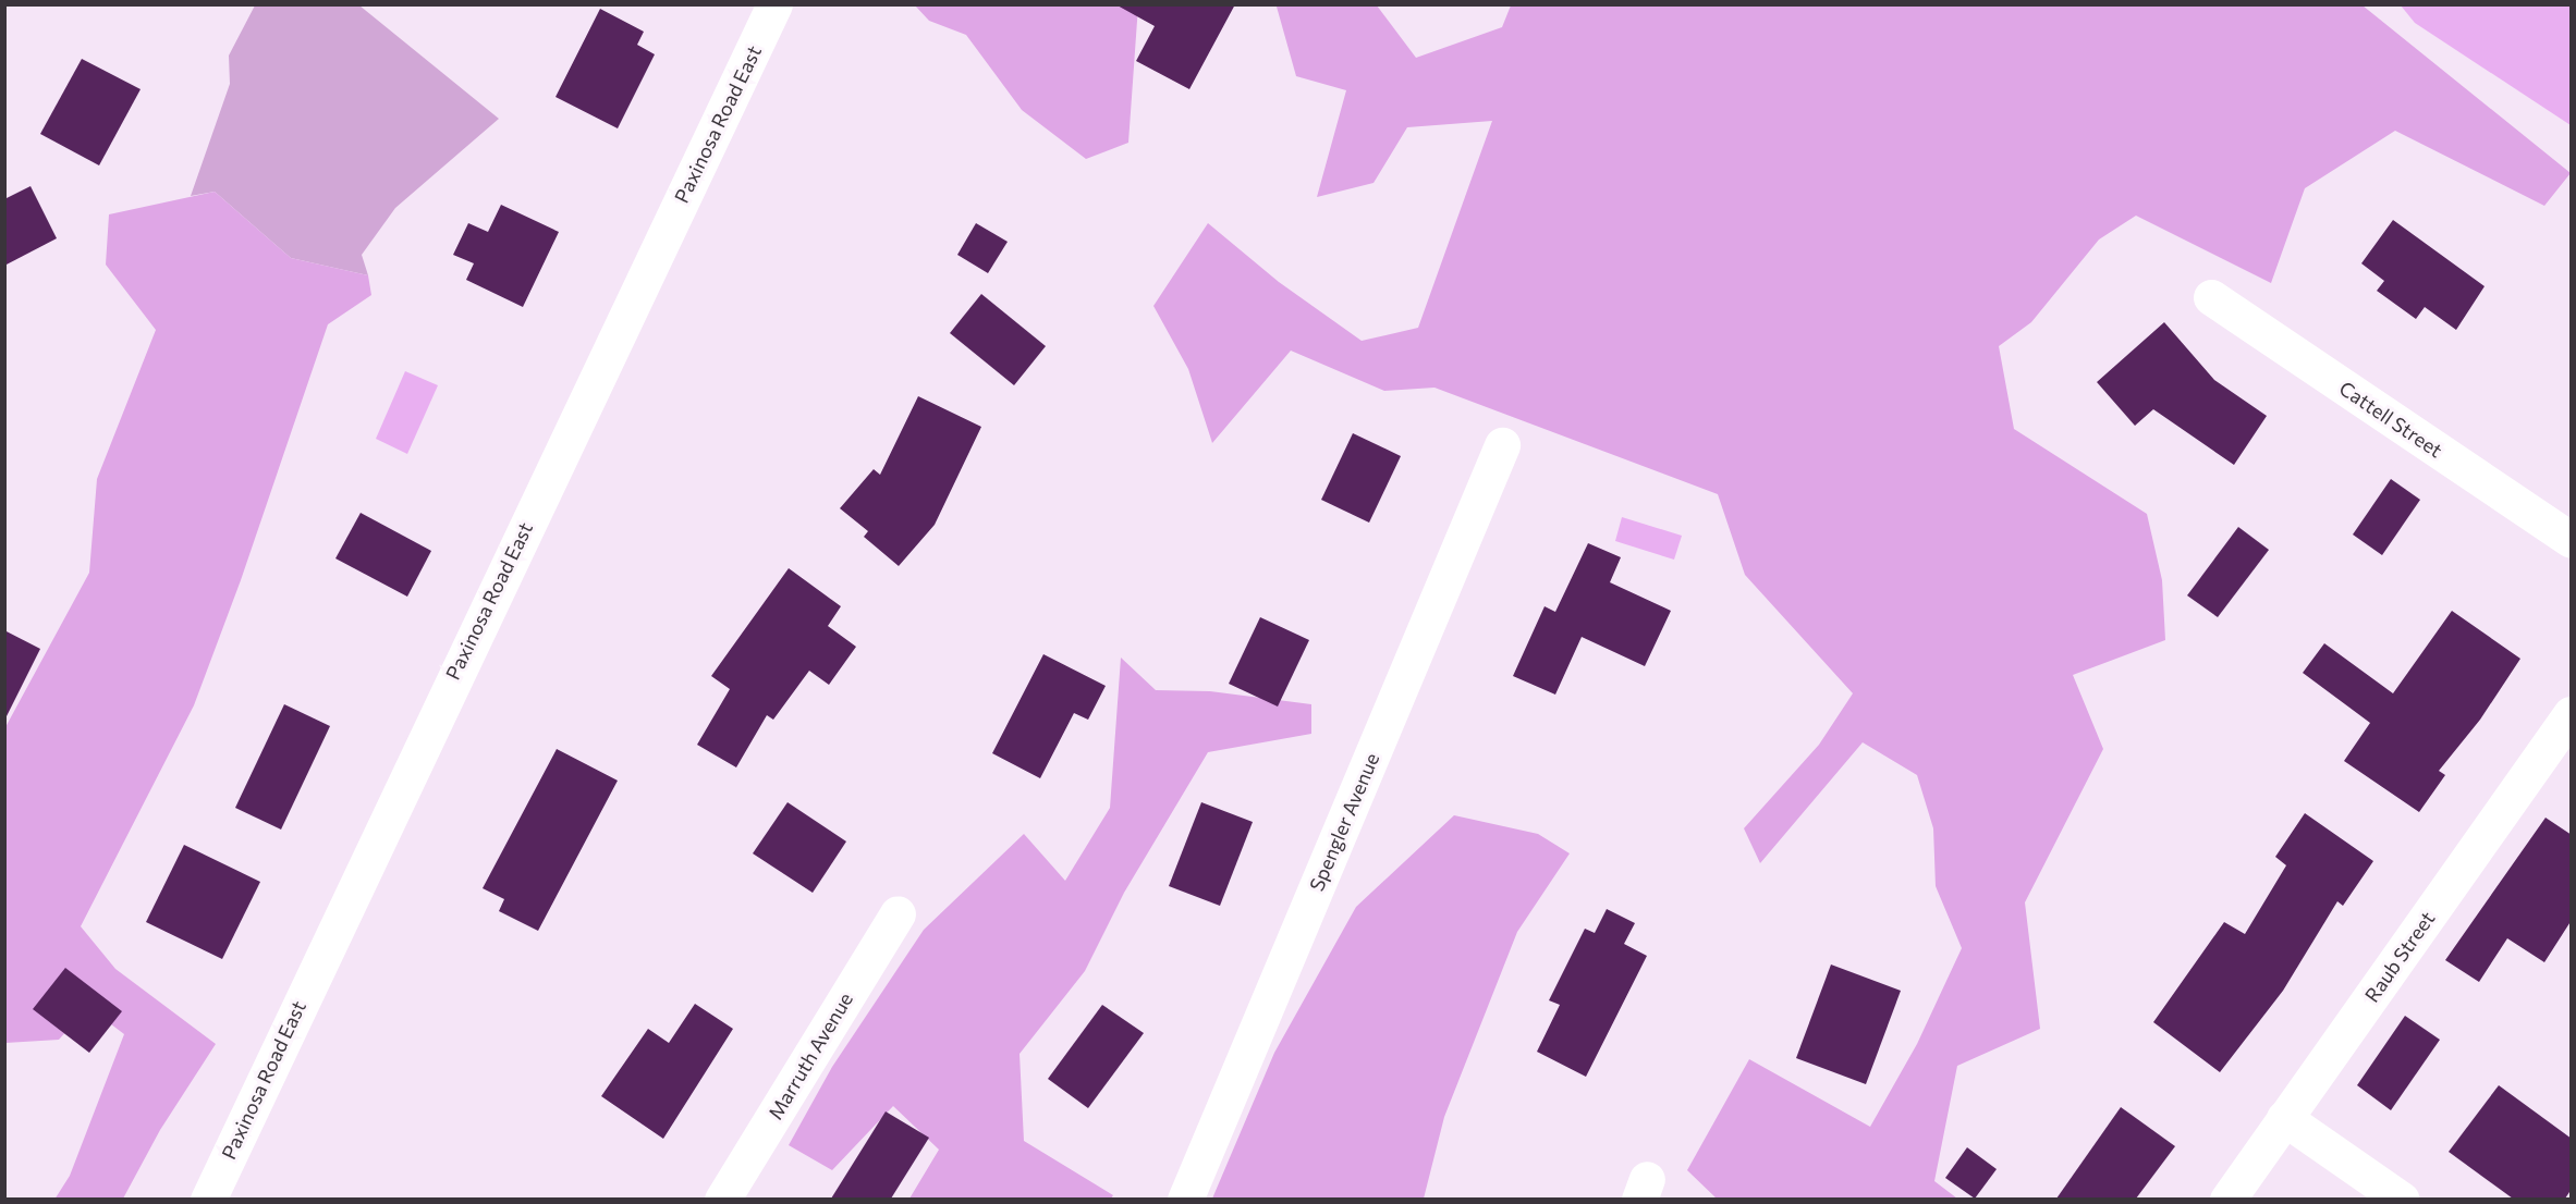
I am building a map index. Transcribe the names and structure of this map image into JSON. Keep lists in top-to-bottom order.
{
  "streets": {
    "street": [
      "Paxinosa Road East",
      "Cattell Street",
      "Spengler Avenue",
      "Raub Street",
      "Marruth Avenue"
    ]
  }
}
